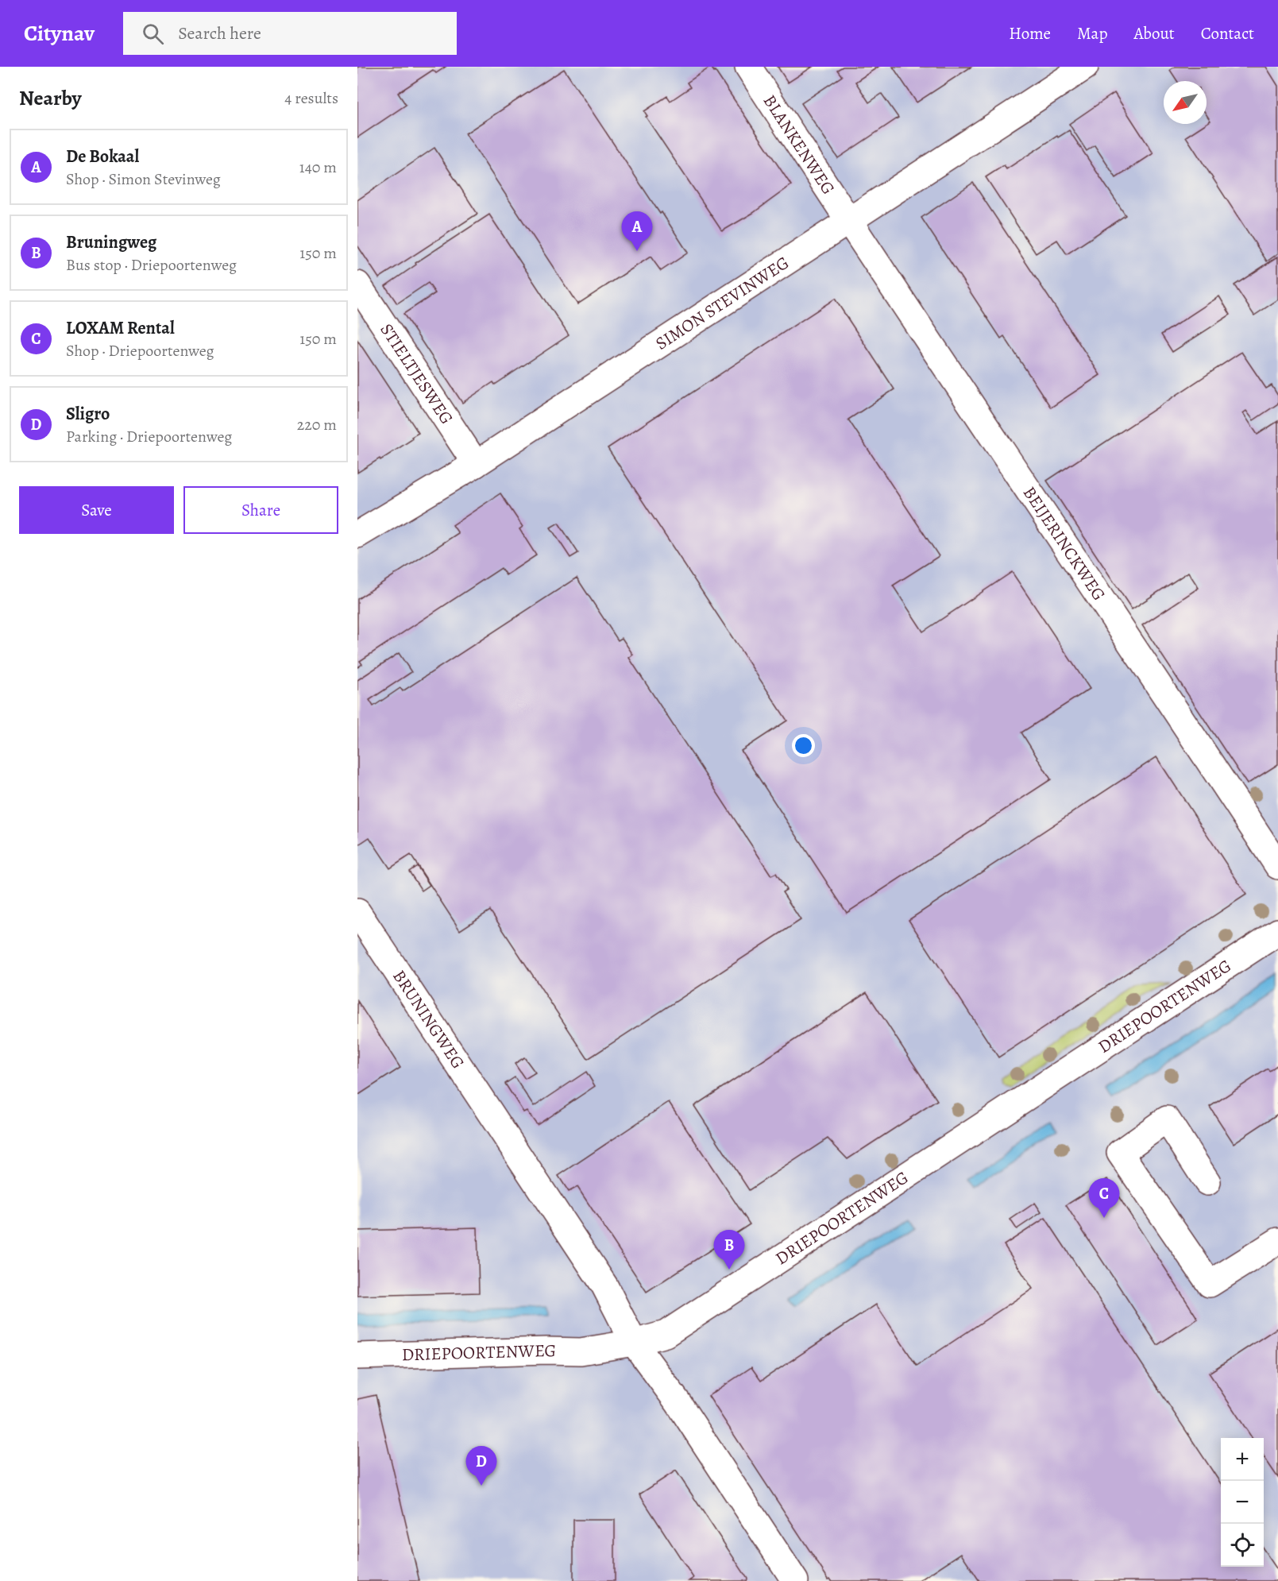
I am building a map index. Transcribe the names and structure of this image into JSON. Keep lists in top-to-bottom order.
{
  "streets": {
    "street": [
      "BLANKENWEG",
      "SIMON STEVINWEG",
      "STIELTJESWEG",
      "BEIJERINCKWEG",
      "DRIEPOORTENWEG",
      "BRUNINGWEG"
    ]
  },
  "crossings": [
    ["BLANKENWEG", "SIMON STEVINWEG"],
    ["BLANKENWEG", "BEIJERINCKWEG"],
    ["SIMON STEVINWEG", "STIELTJESWEG"],
    ["SIMON STEVINWEG", "BEIJERINCKWEG"],
    ["DRIEPOORTENWEG", "BRUNINGWEG"]
  ],
  "north": "bottom left",
  "page": {
    "header": "Citynav",
    "search": "Search here",
    "nav": [
      "Home",
      "Map",
      "About",
      "Contact"
    ],
    "heading": ["Nearby", "4 results"],
    "list": [
      {
        "mark": "A",
        "name": "De Bokaal",
        "note": "Shop · Simon Stevinweg",
        "value": "140 m"
      },
      {
        "mark": "B",
        "name": "Bruningweg",
        "note": "Bus stop · Driepoortenweg",
        "value": "150 m"
      },
      {
        "mark": "C",
        "name": "LOXAM Rental",
        "note": "Shop · Driepoortenweg",
        "value": "150 m"
      },
      {
        "mark": "D",
        "name": "Sligro",
        "note": "Parking · Driepoortenweg",
        "value": "220 m"
      }
    ],
    "pins": [
      "A",
      "C",
      "B",
      "D"
    ],
    "buttons": ["Save", "Share"],
    "map_buttons": ["+", "−"]
  }
}
